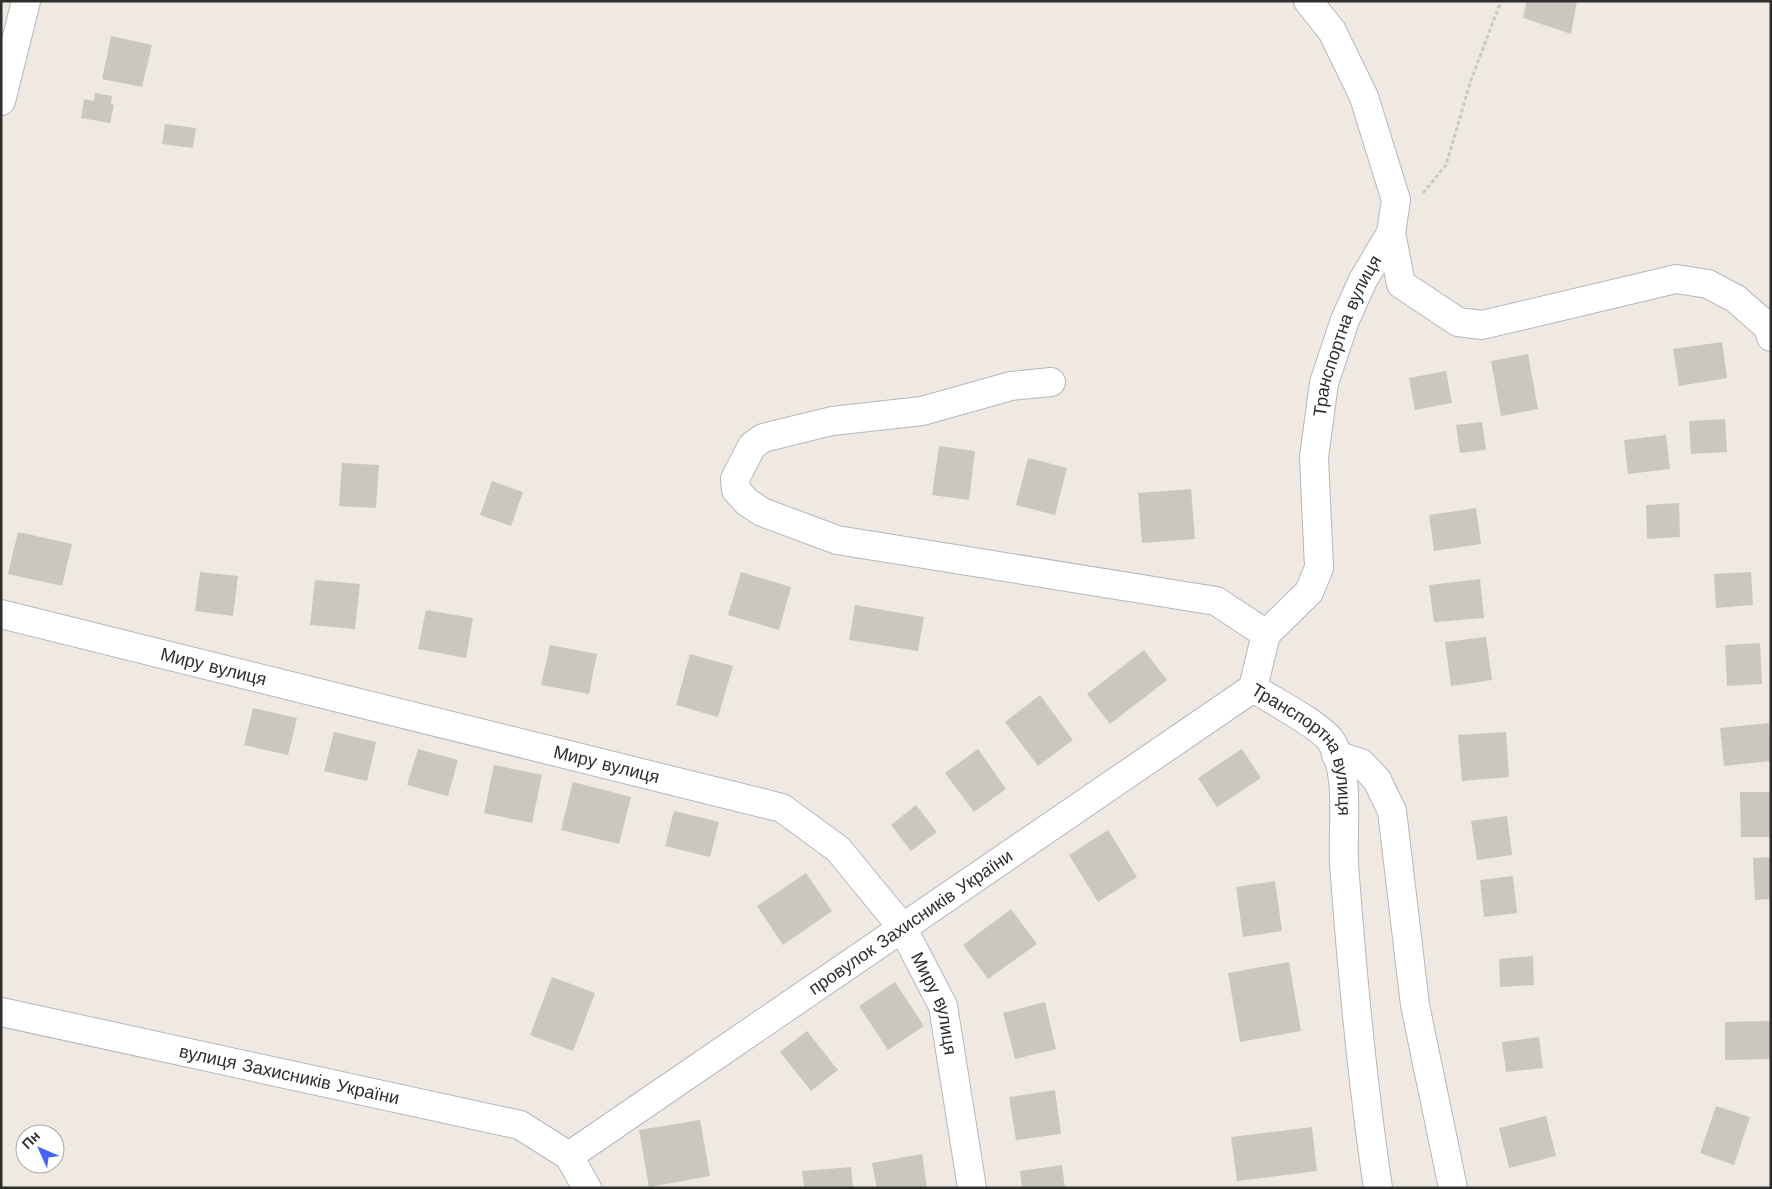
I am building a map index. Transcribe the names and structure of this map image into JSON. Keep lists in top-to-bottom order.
{
  "streets": {
    "street": [
      "Транспортна вулиця",
      "Миру вулиця",
      "провулок Захисників України",
      "вулиця Захисників України"
    ]
  },
  "crossings": [
    ["Транспортна вулиця", "провулок Захисників України"],
    ["Миру вулиця", "провулок Захисників України"],
    ["провулок Захисників України", "вулиця Захисників України"]
  ],
  "north": "top left"
}
